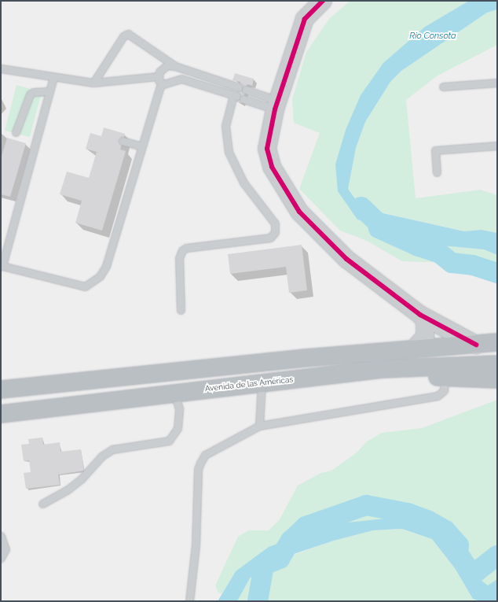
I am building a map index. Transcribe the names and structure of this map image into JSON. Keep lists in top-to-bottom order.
{
  "streets": {
    "highway": ["Avenida de las Américas"]
  },
  "water": ["Rio Consota"]
}
